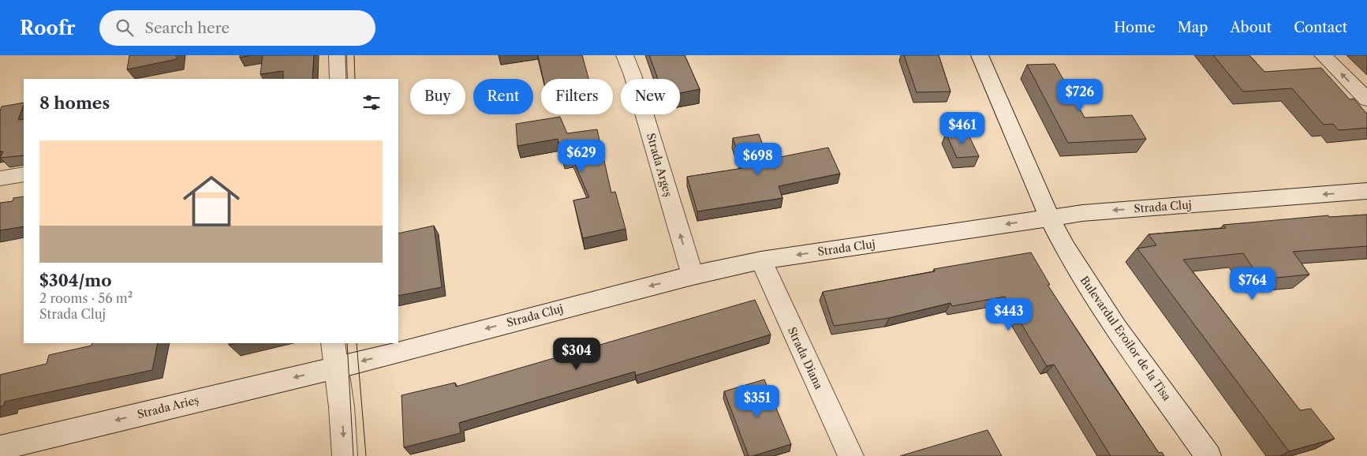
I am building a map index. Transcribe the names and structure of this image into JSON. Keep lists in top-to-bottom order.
{
  "streets": {
    "street": [
      "Strada Argeș",
      "Strada Cluj",
      "Bulevardul Eroilor de la Tisa",
      "Strada Diana",
      "Strada Arieș"
    ]
  },
  "crossings": [
    ["Strada Argeș", "Strada Cluj"],
    ["Strada Cluj", "Bulevardul Eroilor de la Tisa"],
    ["Strada Cluj", "Strada Diana"],
    ["Strada Cluj", "Strada Arieș"]
  ],
  "one_way": ["Strada Argeș", "Strada Cluj", "Strada Arieș"],
  "page": {
    "header": "Roofr",
    "search": "Search here",
    "nav": [
      "Home",
      "Map",
      "About",
      "Contact"
    ],
    "price": [
      "$726",
      "$461",
      "$629",
      "$698",
      "$764",
      "$443",
      "$304",
      "$351"
    ],
    "chip": [
      "Buy",
      "Rent",
      "Filters",
      "New"
    ],
    "heading": "8 homes",
    "list": [
      {
        "name": "$304/mo",
        "note": "2 rooms · 56 m² · Strada Cluj"
      }
    ]
  }
}
